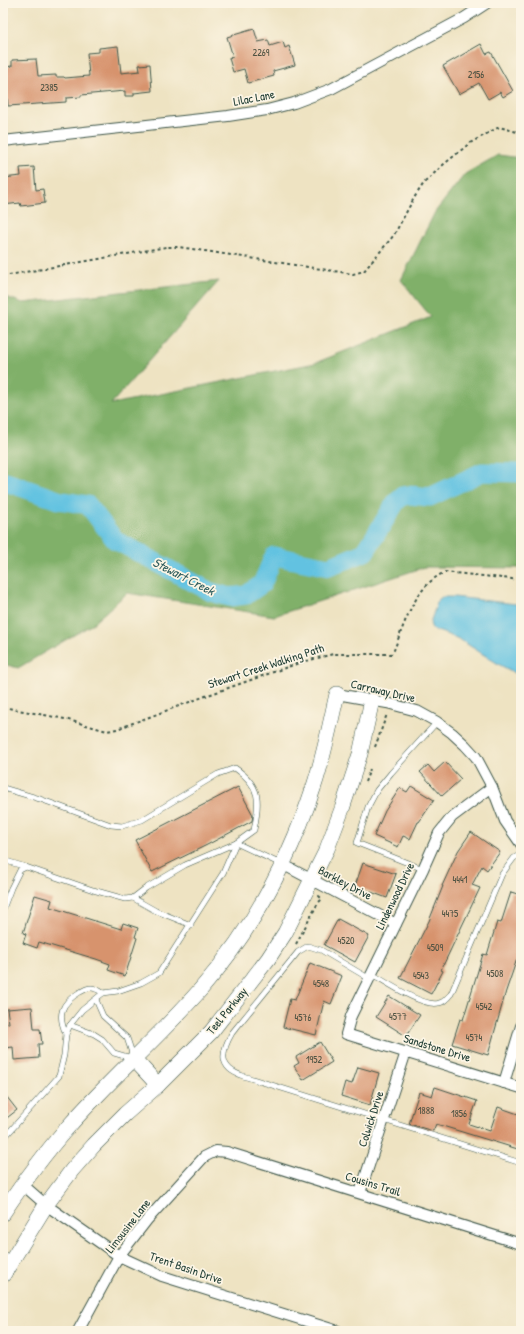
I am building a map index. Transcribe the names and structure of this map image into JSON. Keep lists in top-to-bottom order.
{
  "streets": {
    "street": [
      "Lilac Lane",
      "Carraway Drive",
      "Barkley Drive",
      "Lindenwood Drive",
      "Teel Parkway",
      "Sandstone Drive",
      "Colwick Drive",
      "Cousins Trail",
      "Limousine Lane",
      "Trent Basin Drive"
    ],
    "path": ["Stewart Creek Walking Path"]
  },
  "crossings": [
    ["Carraway Drive", "Lindenwood Drive"],
    ["Carraway Drive", "Teel Parkway"],
    ["Barkley Drive", "Lindenwood Drive"],
    ["Barkley Drive", "Teel Parkway"],
    ["Lindenwood Drive", "Sandstone Drive"],
    ["Teel Parkway", "Trent Basin Drive"],
    ["Sandstone Drive", "Colwick Drive"],
    ["Colwick Drive", "Cousins Trail"],
    ["Cousins Trail", "Limousine Lane"],
    ["Limousine Lane", "Trent Basin Drive"]
  ],
  "water": ["Stewart Creek"],
  "house_numbers": [
    "2269",
    "2156",
    "2385",
    "4441",
    "4475",
    "4520",
    "4509",
    "4508",
    "4543",
    "4548",
    "4542",
    "4577",
    "4576",
    "4574",
    "1952",
    "1888",
    "1856"
  ]
}
